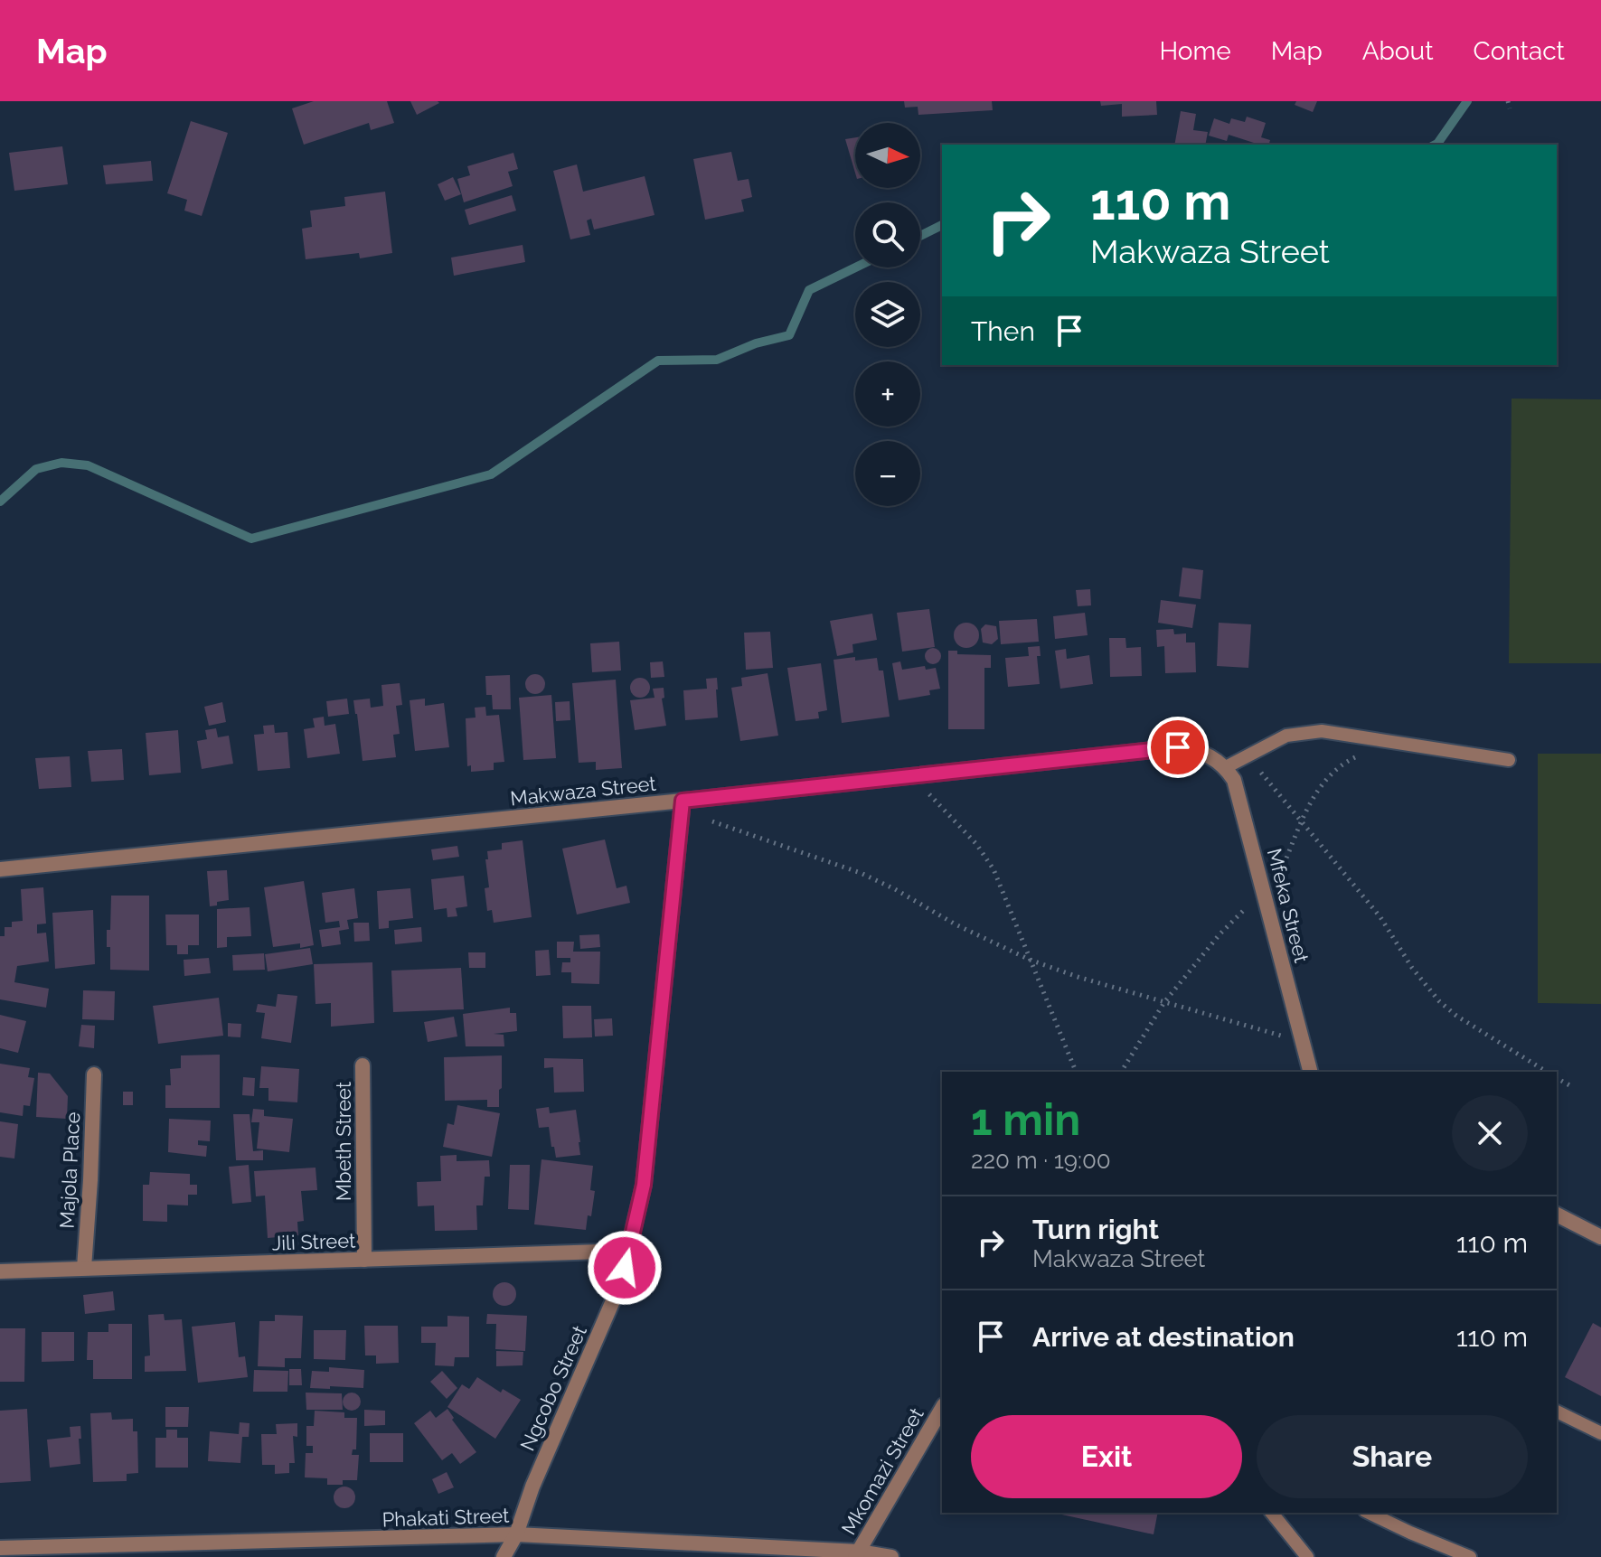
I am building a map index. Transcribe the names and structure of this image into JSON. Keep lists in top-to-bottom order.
{
  "streets": {
    "street": [
      "Makwaza Street",
      "Mfeka Street",
      "Mbeth Street",
      "Majola Place",
      "Jili Street",
      "Ngcobo Street",
      "Mkomazi Street",
      "Phakati Street"
    ]
  },
  "crossings": [
    ["Makwaza Street", "Mfeka Street"],
    ["Makwaza Street", "Ngcobo Street"],
    ["Mbeth Street", "Jili Street"],
    ["Majola Place", "Jili Street"],
    ["Jili Street", "Ngcobo Street"],
    ["Ngcobo Street", "Phakati Street"],
    ["Mkomazi Street", "Phakati Street"]
  ],
  "north": "right",
  "page": {
    "header": "Map",
    "nav": [
      "Home",
      "Map",
      "About",
      "Contact"
    ],
    "map_buttons": ["+", "−"],
    "turn": ["110 m", "Makwaza Street"],
    "then": "Then",
    "heading": ["1 min", "220 m · 19:00"],
    "list": [
      {
        "name": "Turn right",
        "note": "Makwaza Street",
        "value": "110 m"
      },
      {
        "name": "Arrive at destination",
        "value": "110 m"
      }
    ],
    "buttons": ["Exit", "Share"]
  }
}
